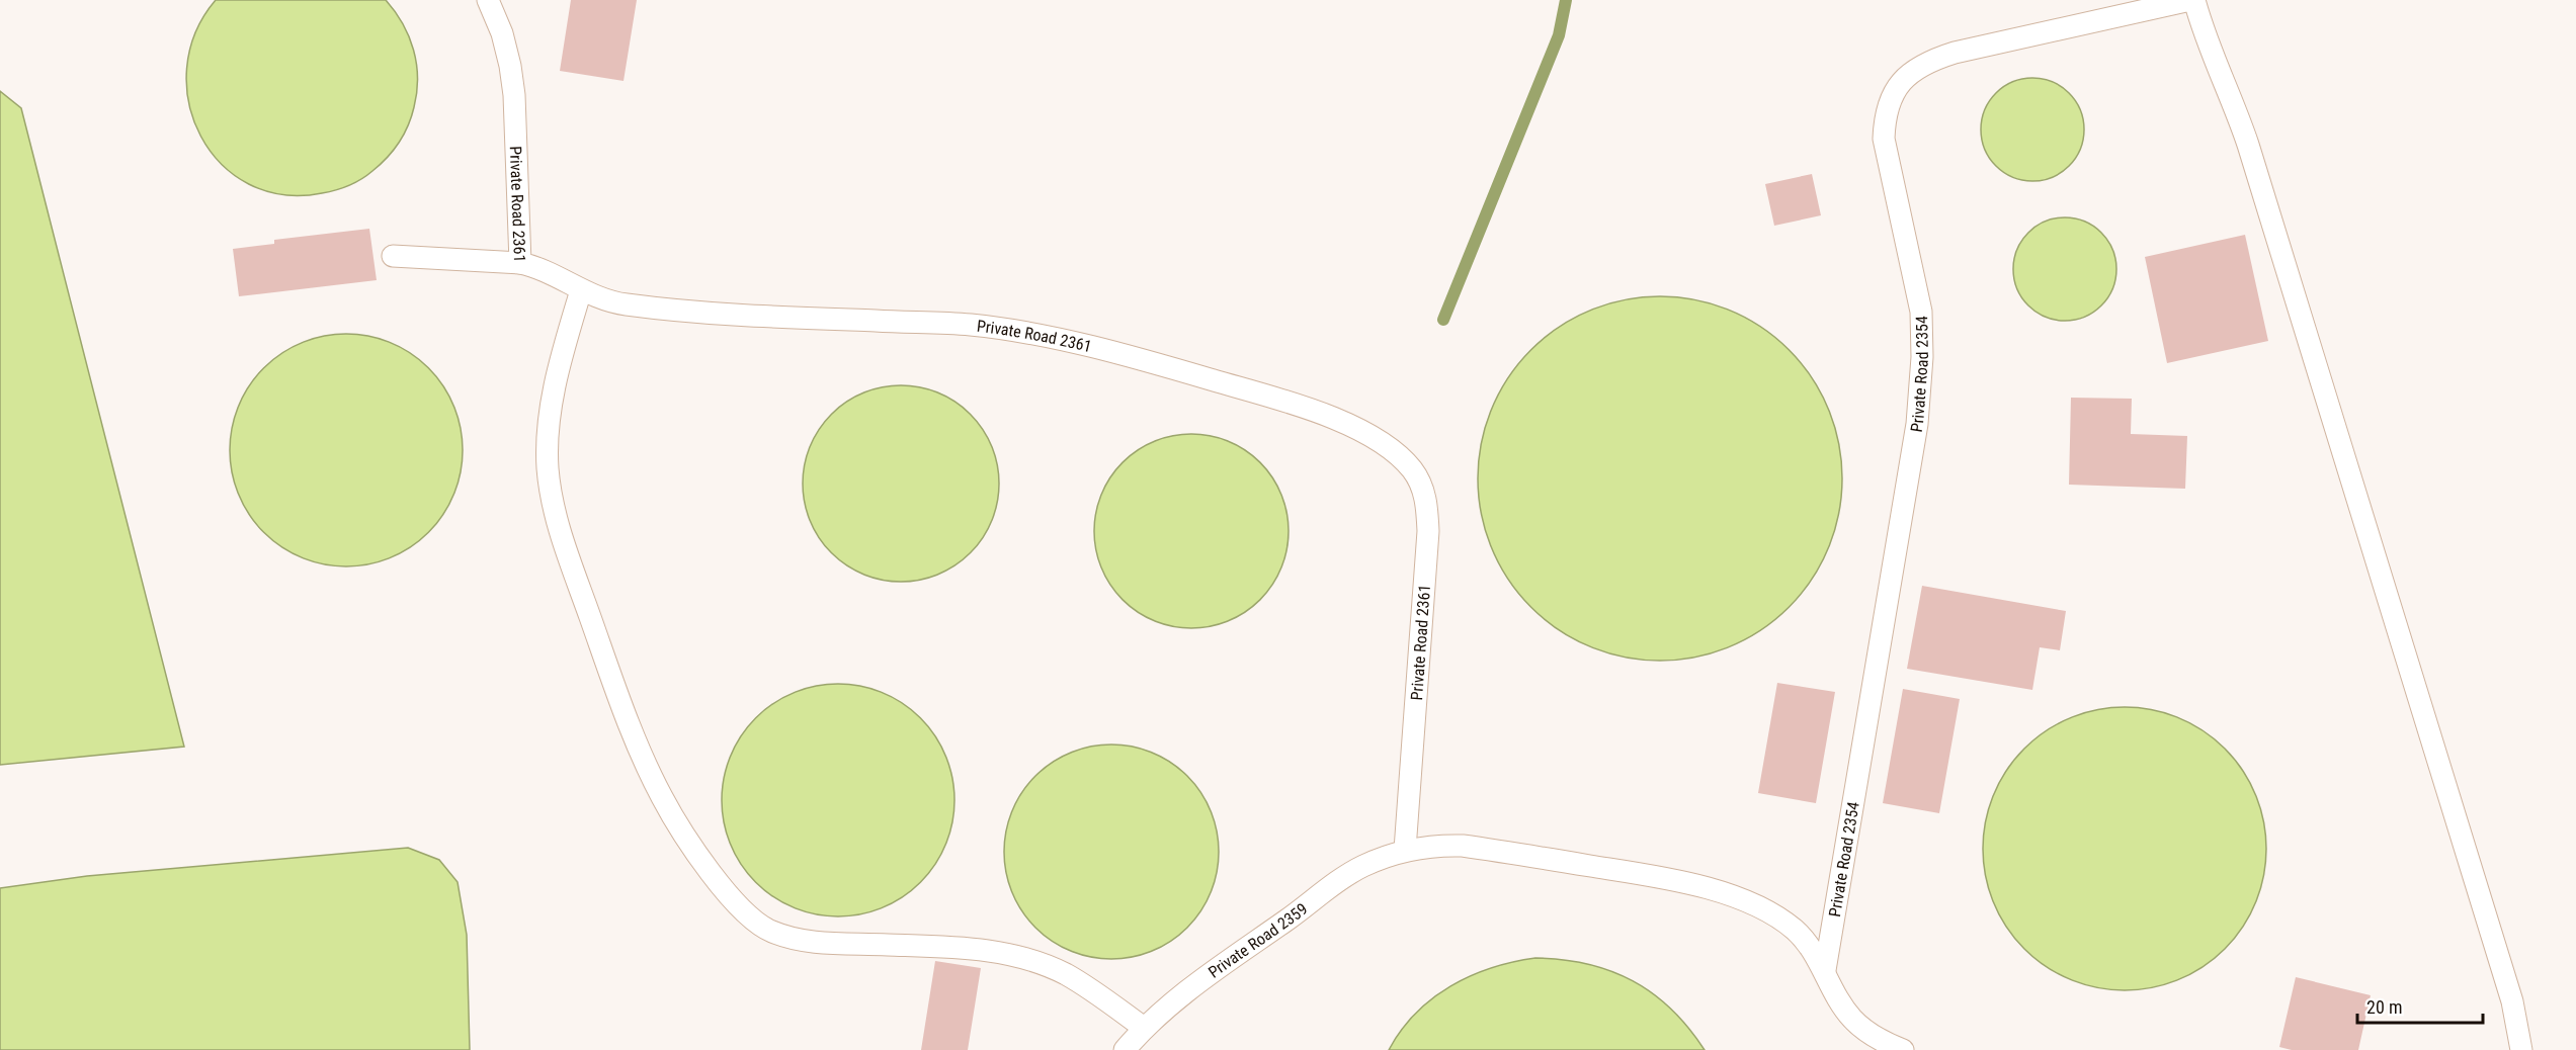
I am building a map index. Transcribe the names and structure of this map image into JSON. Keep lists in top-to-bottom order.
{
  "streets": {
    "lane": ["Private Road 2361", "Private Road 2354", "Private Road 2359"]
  },
  "crossings": [
    ["Private Road 2361", "Private Road 2359"]
  ],
  "scale_bar": "20 m"
}
